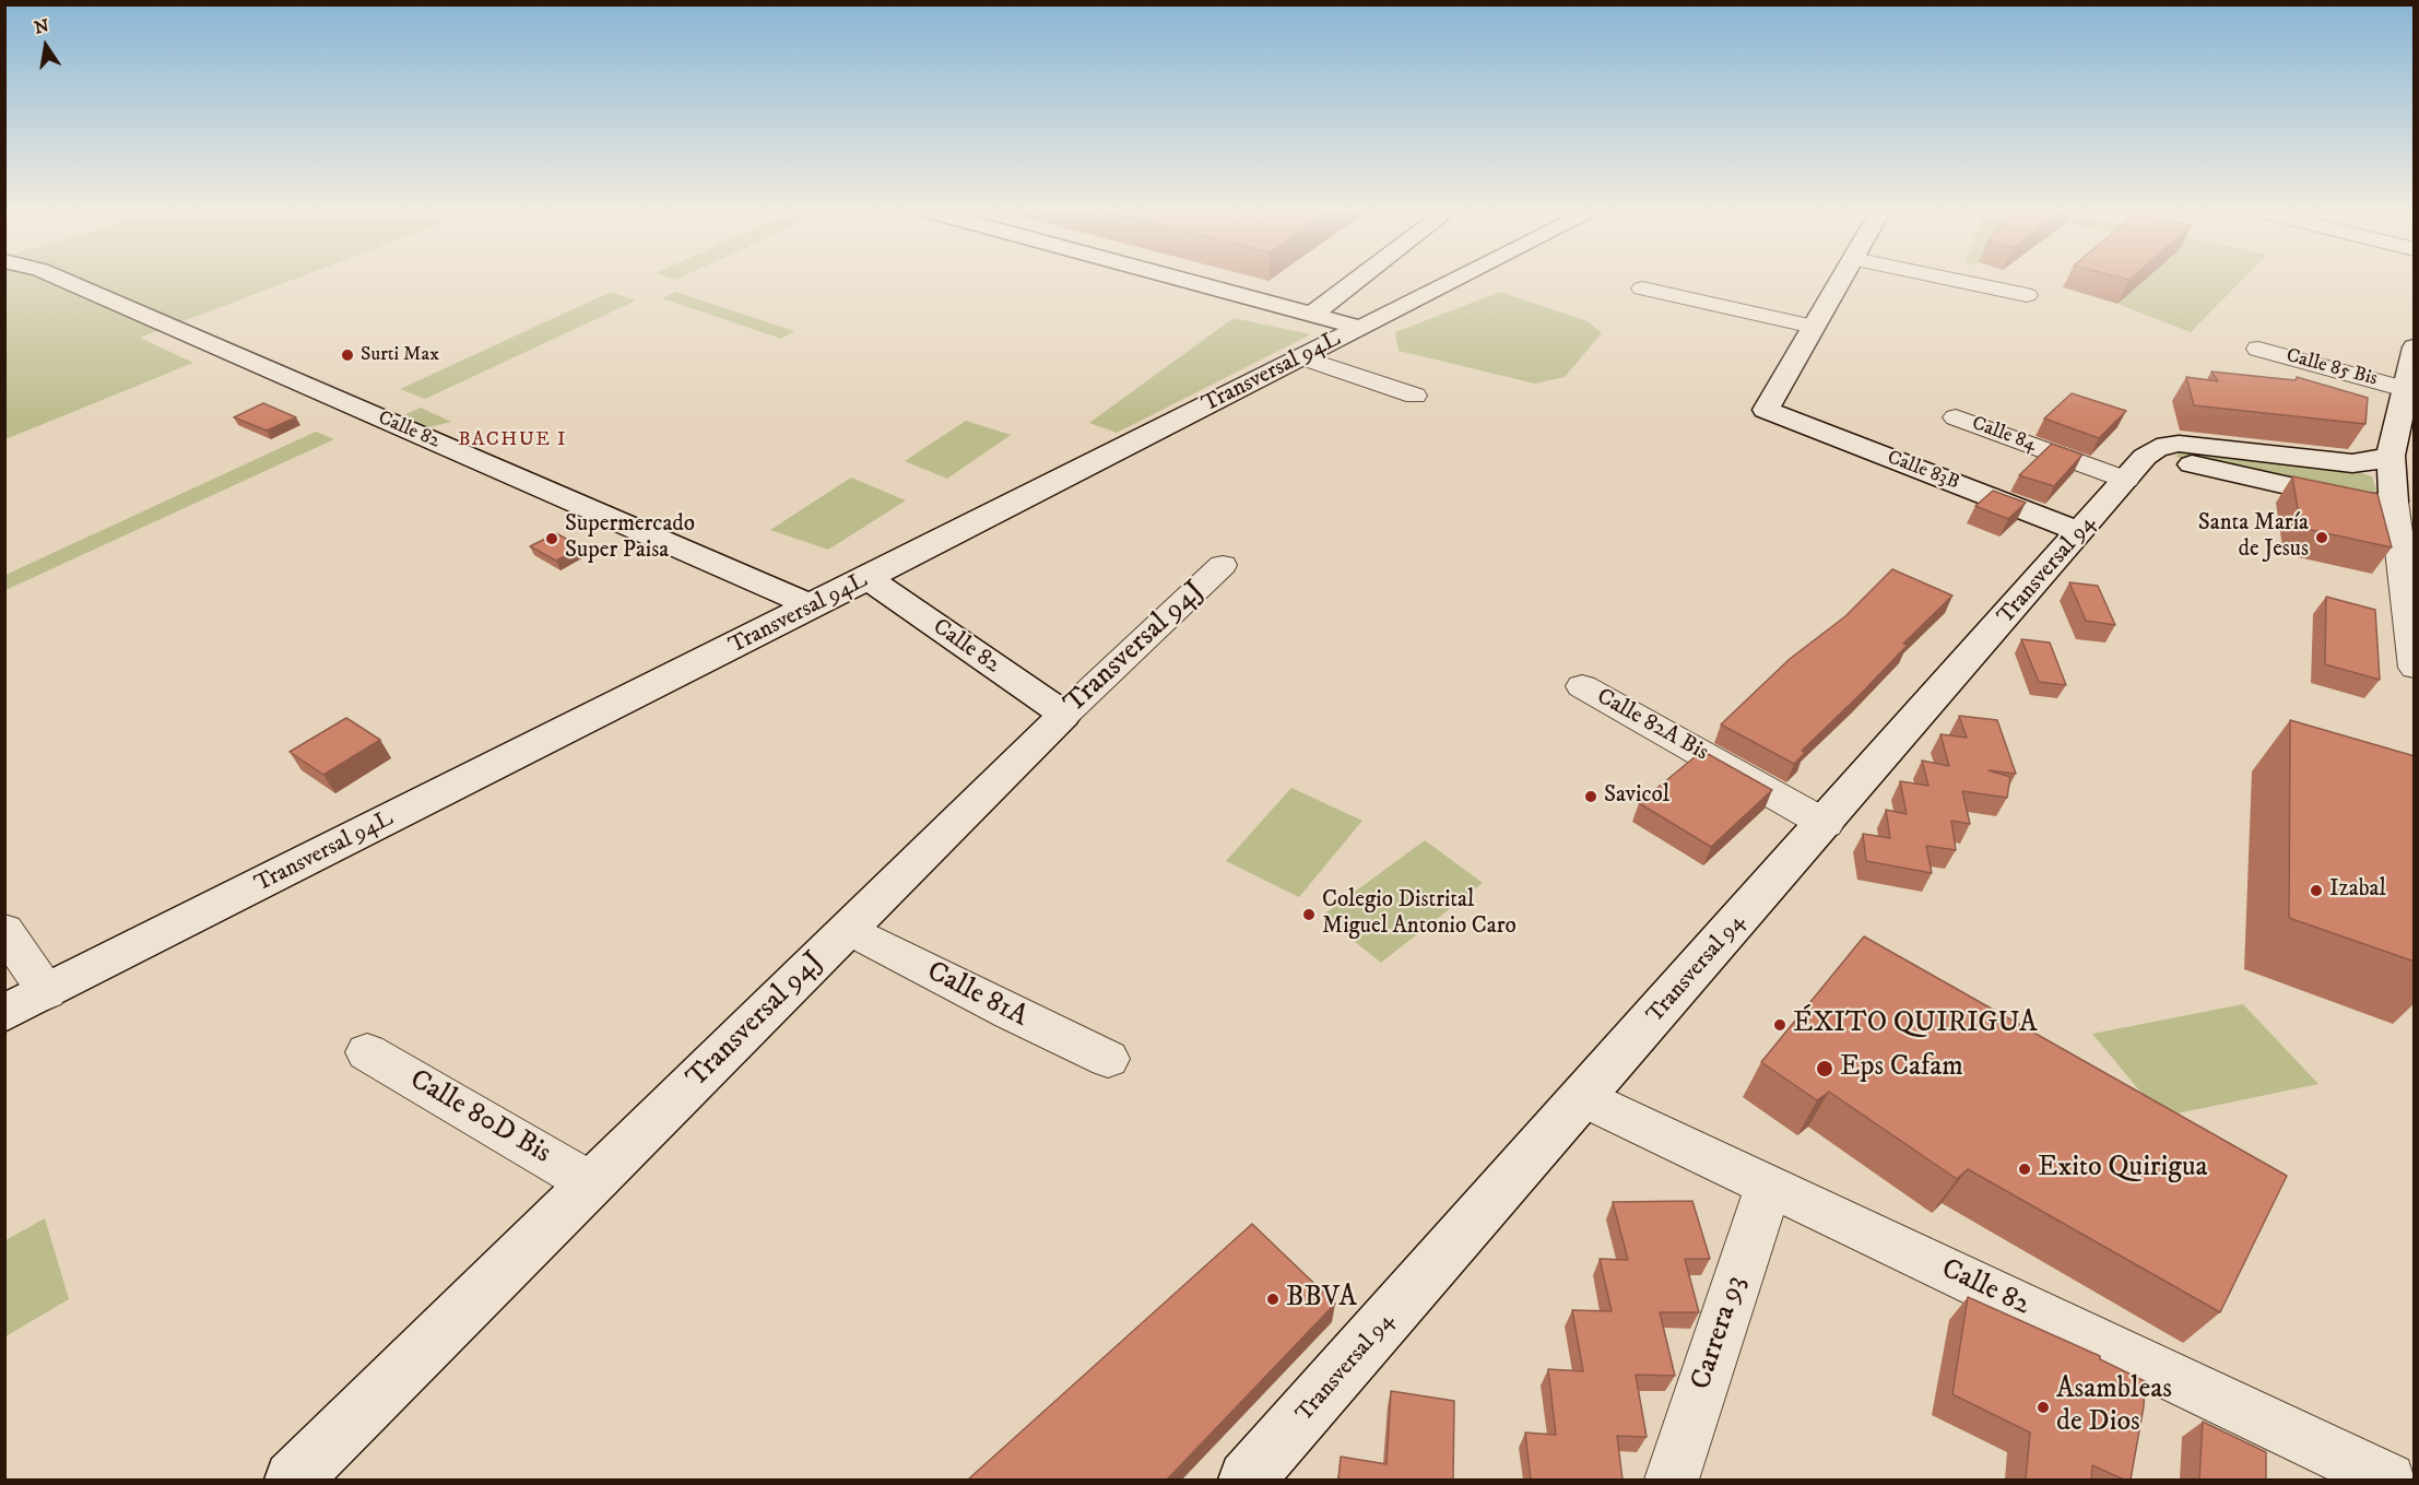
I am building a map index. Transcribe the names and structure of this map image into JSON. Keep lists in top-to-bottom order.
{
  "streets": {
    "street": [
      "Calle 85 Bis",
      "Transversal 94L",
      "Calle 82",
      "Calle 84",
      "Calle 83B",
      "Transversal 94",
      "Transversal 94J",
      "Calle 82A Bis",
      "Calle 81A",
      "Calle 80D Bis",
      "Carrera 93"
    ]
  },
  "crossings": [
    ["Transversal 94L", "Calle 82"],
    ["Calle 82", "Transversal 94"],
    ["Calle 82", "Transversal 94J"],
    ["Calle 82", "Carrera 93"],
    ["Calle 84", "Transversal 94"],
    ["Calle 83B", "Transversal 94"],
    ["Transversal 94", "Calle 82A Bis"],
    ["Transversal 94J", "Calle 81A"],
    ["Transversal 94J", "Calle 80D Bis"]
  ],
  "districts": ["BACHUE I"],
  "places": [
    "Surti Max",
    "Santa María de Jesus",
    "Supermercado Super Paisa",
    "Savicol",
    "Izabal",
    "Colegio Distrital Miguel Antonio Caro",
    "ÉXITO QUIRIGUA",
    "Eps Cafam",
    "Exito Quirigua",
    "BBVA",
    "Asambleas de Dios"
  ],
  "north": "top"
}
